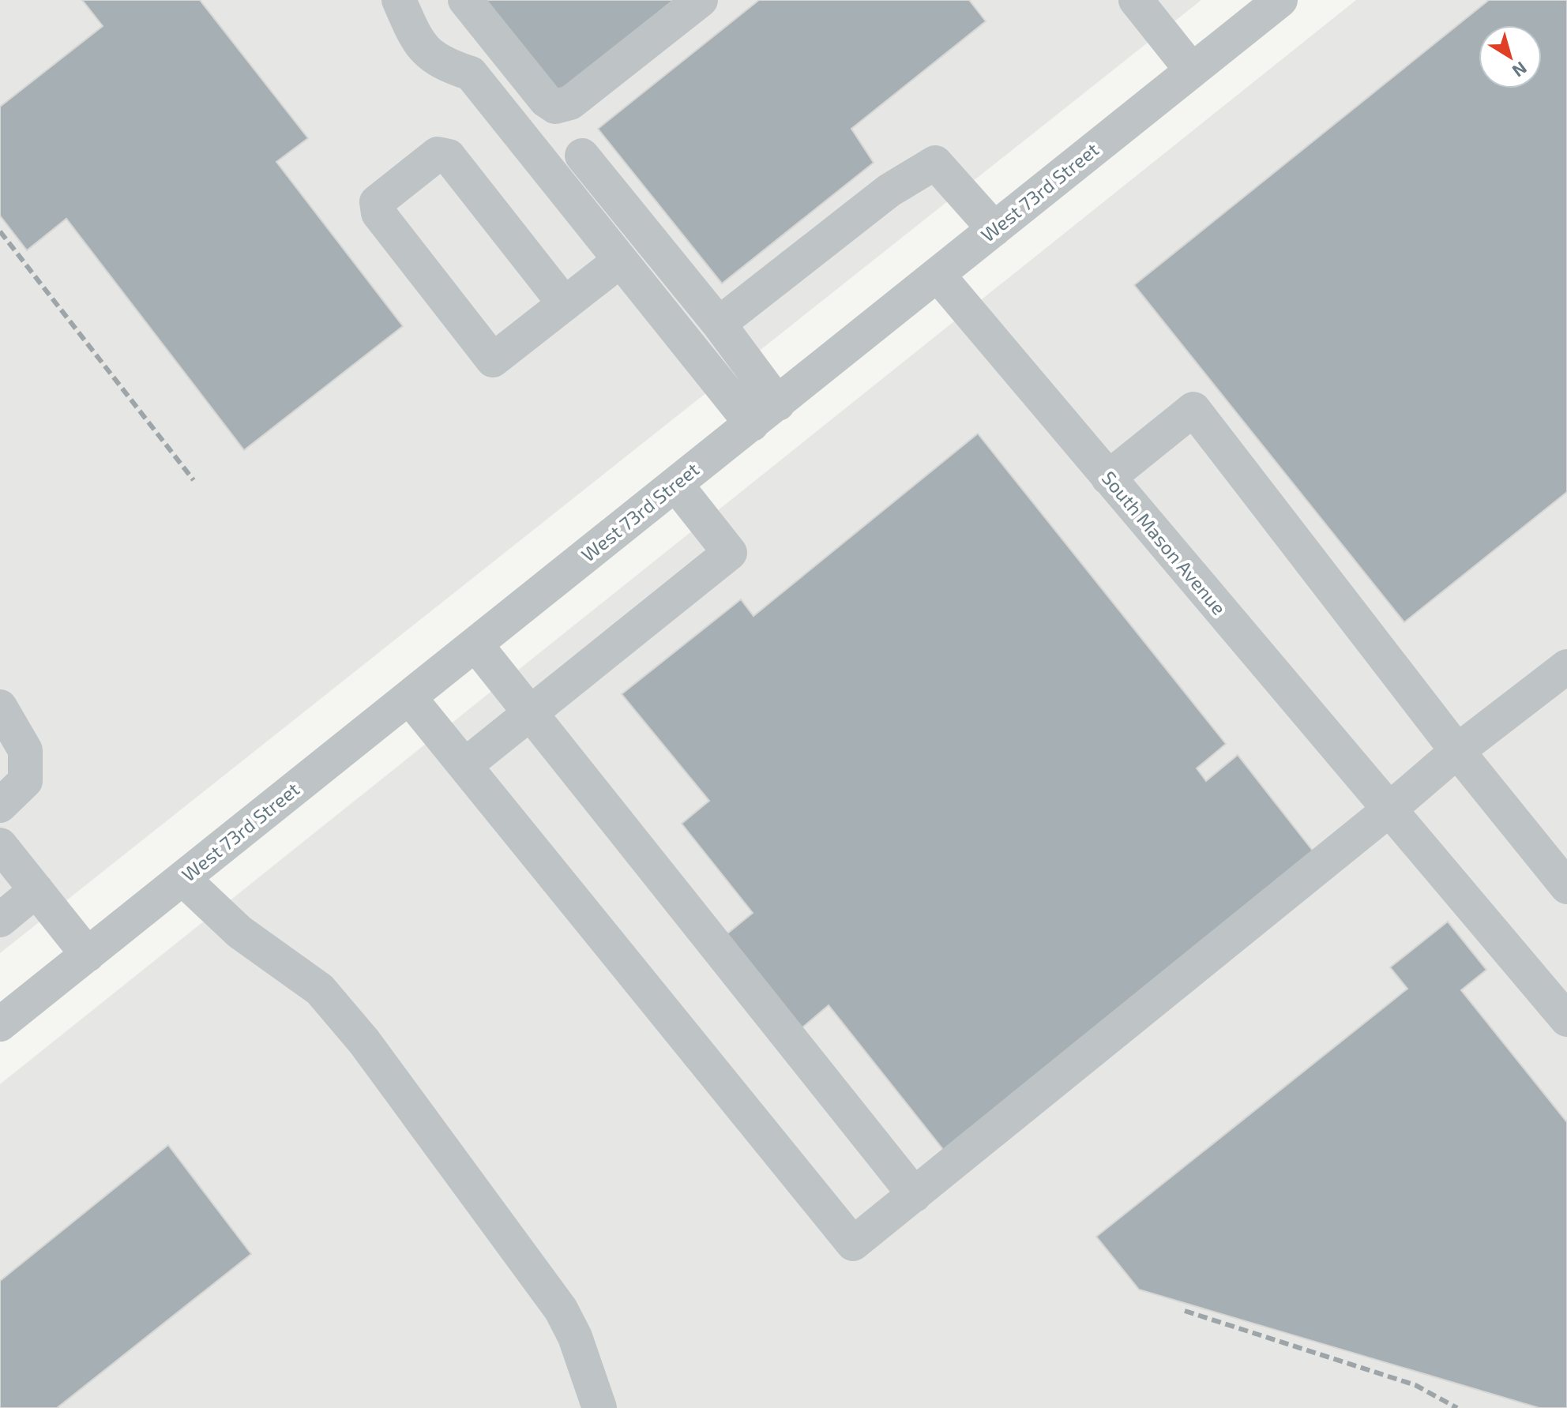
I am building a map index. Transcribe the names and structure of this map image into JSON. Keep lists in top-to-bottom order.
{
  "streets": {
    "street": ["West 73rd Street", "South Mason Avenue"]
  },
  "crossings": [
    ["West 73rd Street", "South Mason Avenue"]
  ],
  "north": "bottom right"
}
